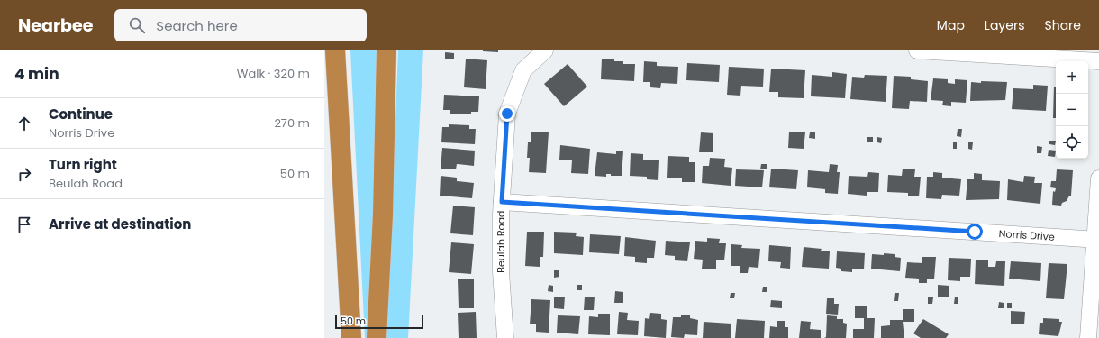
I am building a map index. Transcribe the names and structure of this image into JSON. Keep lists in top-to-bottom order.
{
  "streets": {
    "street": ["Norris Drive", "Beulah Road"]
  },
  "crossings": [
    ["Norris Drive", "Beulah Road"]
  ],
  "scale_bar": "50 m",
  "page": {
    "header": "Nearbee",
    "search": "Search here",
    "nav": ["Map", "Layers", "Share"],
    "heading": ["4 min", "Walk · 320 m"],
    "map_buttons": ["+", "−"],
    "list": [
      ["Continue", "Norris Drive", "270 m"],
      ["Turn right", "Beulah Road", "50 m"],
      "Arrive at destination"
    ],
    "scale": "50 m"
  }
}
